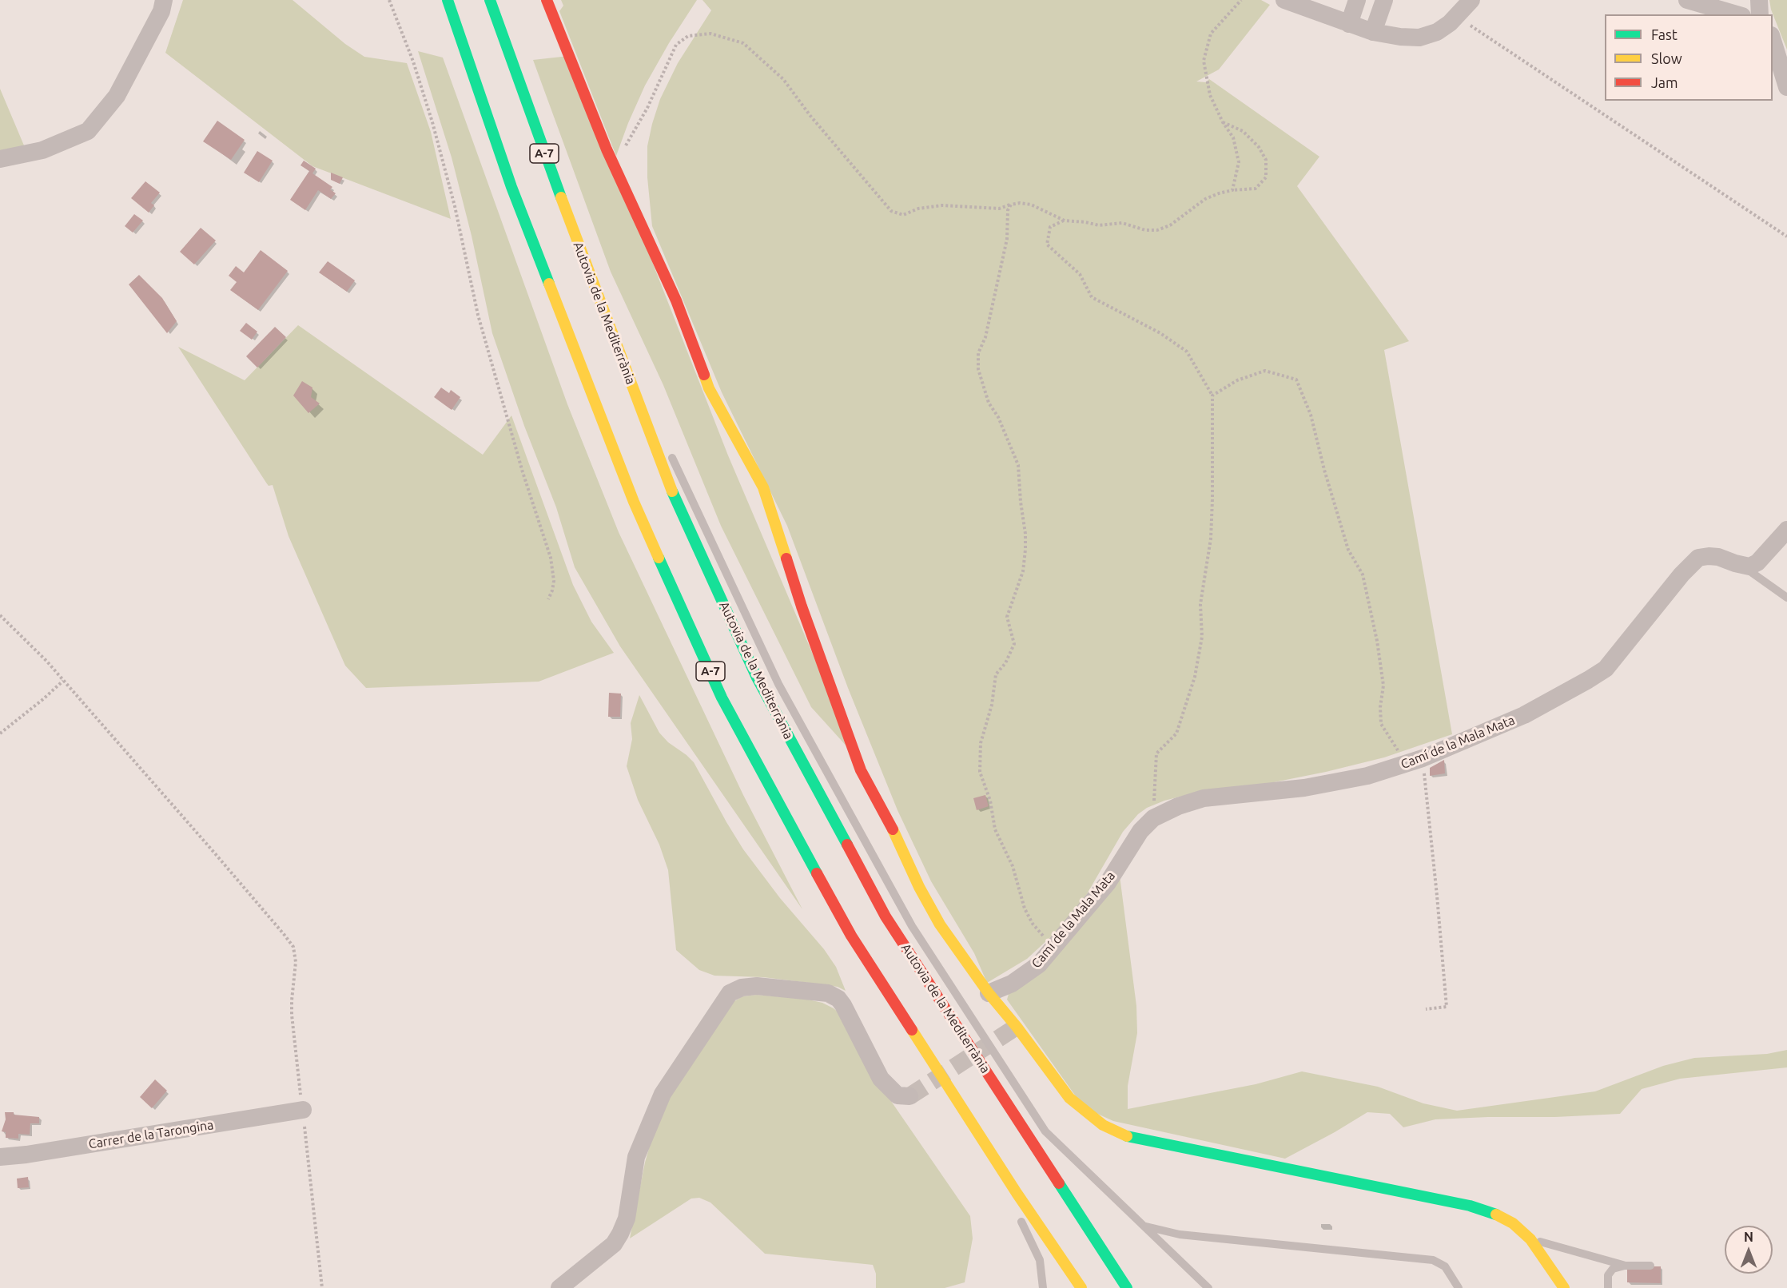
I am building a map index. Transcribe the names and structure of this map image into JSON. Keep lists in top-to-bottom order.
{
  "streets": {
    "main road": ["A-7", "Autovia de la Mediterrània"],
    "street": ["Camí de la Mala Mata", "Carrer de la Tarongina"]
  },
  "legend": ["Fast", "Slow", "Jam"],
  "north": "top"
}
